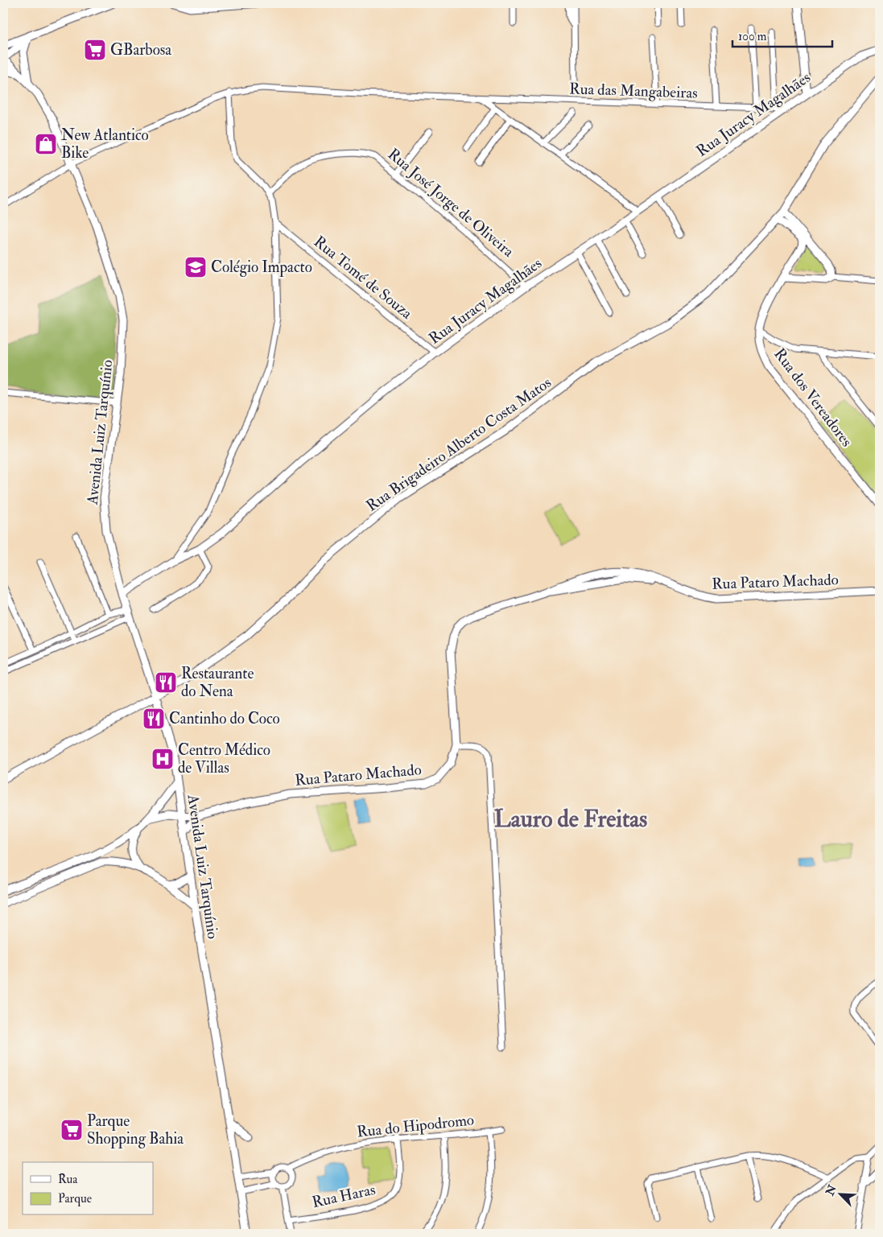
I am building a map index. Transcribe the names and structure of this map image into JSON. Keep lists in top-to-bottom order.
{
  "streets": {
    "street": [
      "Rua das Mangabeiras",
      "Rua Juracy Magalhães",
      "Rua José Jorge de Oliveira",
      "Rua Tomé de Souza",
      "Rua dos Vereadores",
      "Avenida Luiz Tarquínio",
      "Rua Brigadeiro Alberto Costa Matos",
      "Rua Pataro Machado",
      "Rua do Hipodromo",
      "Rua Haras"
    ]
  },
  "crossings": [
    ["Rua das Mangabeiras", "Rua Juracy Magalhães"],
    ["Rua das Mangabeiras", "Avenida Luiz Tarquínio"],
    ["Rua Juracy Magalhães", "Rua José Jorge de Oliveira"],
    ["Rua Juracy Magalhães", "Rua Tomé de Souza"],
    ["Rua Juracy Magalhães", "Avenida Luiz Tarquínio"],
    ["Rua dos Vereadores", "Rua Brigadeiro Alberto Costa Matos"],
    ["Avenida Luiz Tarquínio", "Rua Brigadeiro Alberto Costa Matos"],
    ["Avenida Luiz Tarquínio", "Rua Pataro Machado"],
    ["Rua do Hipodromo", "Rua Haras"]
  ],
  "districts": ["Lauro de Freitas"],
  "places": {
    "supermarket": ["GBarbosa", "Parque Shopping Bahia"],
    "shop": ["New Atlantico Bike"],
    "school or university": ["Colégio Impacto"],
    "restaurant": ["Restaurante do Nena", "Cantinho do Coco"],
    "hospital": ["Centro Médico de Villas"]
  },
  "legend": ["Rua", "Parque"],
  "scale_bar": "100 m",
  "north": "top left"
}
